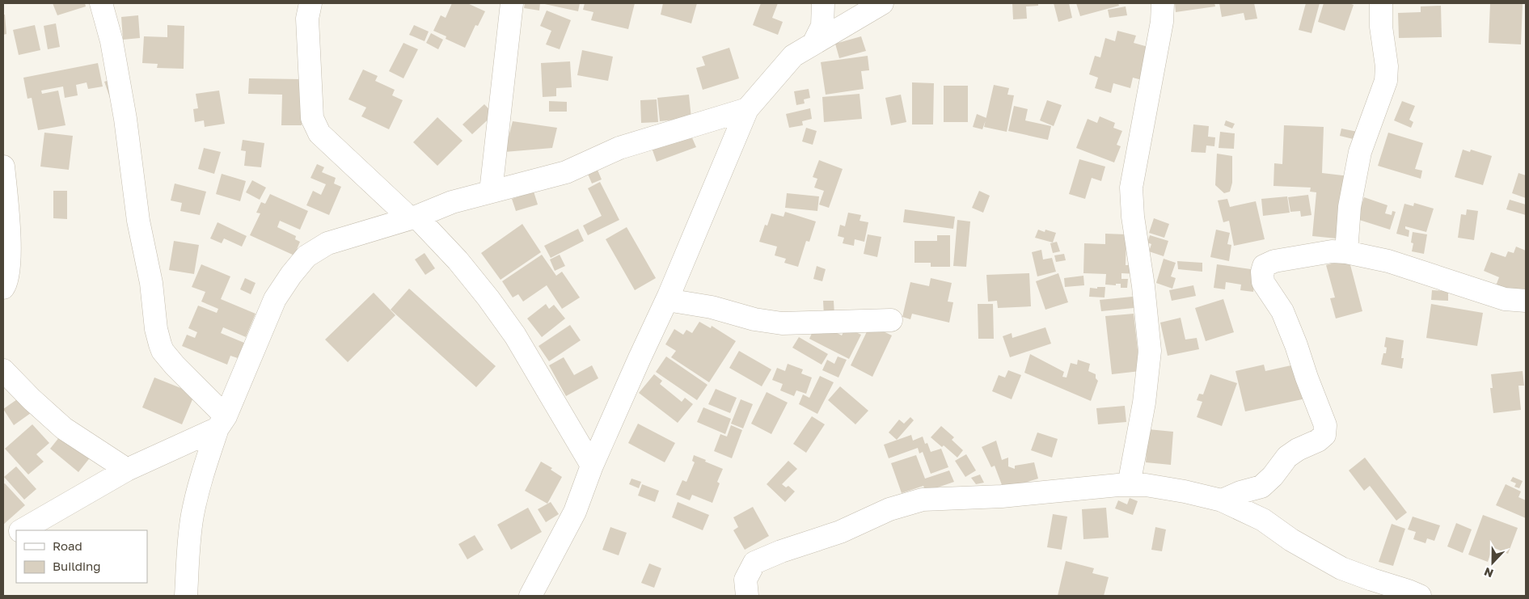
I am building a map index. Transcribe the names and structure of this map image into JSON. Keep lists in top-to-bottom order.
{
  "legend": ["Road", "Building"],
  "north": "bottom"
}
